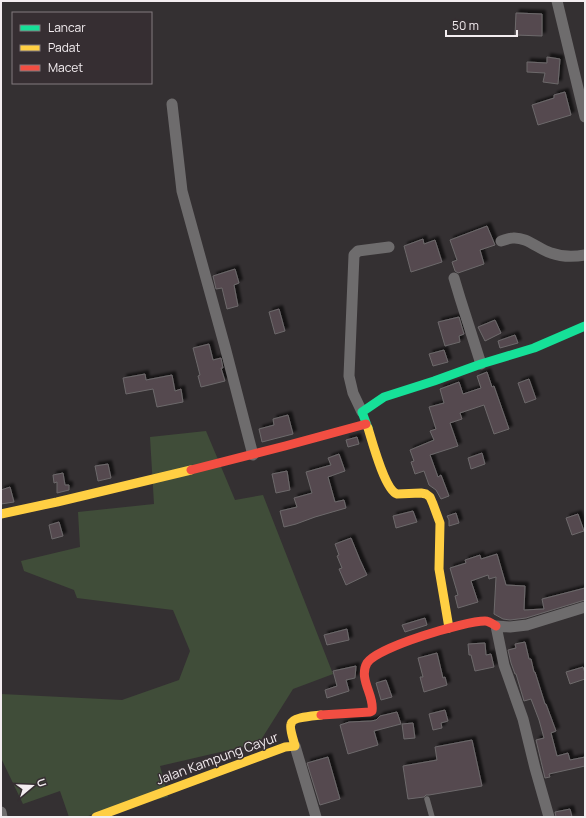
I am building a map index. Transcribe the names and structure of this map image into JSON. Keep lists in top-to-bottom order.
{
  "streets": {
    "street": ["Jalan Kampung Cayur"]
  },
  "legend": ["Lancar", "Padat", "Macet"],
  "scale_bar": "50 m",
  "north": "right"
}
